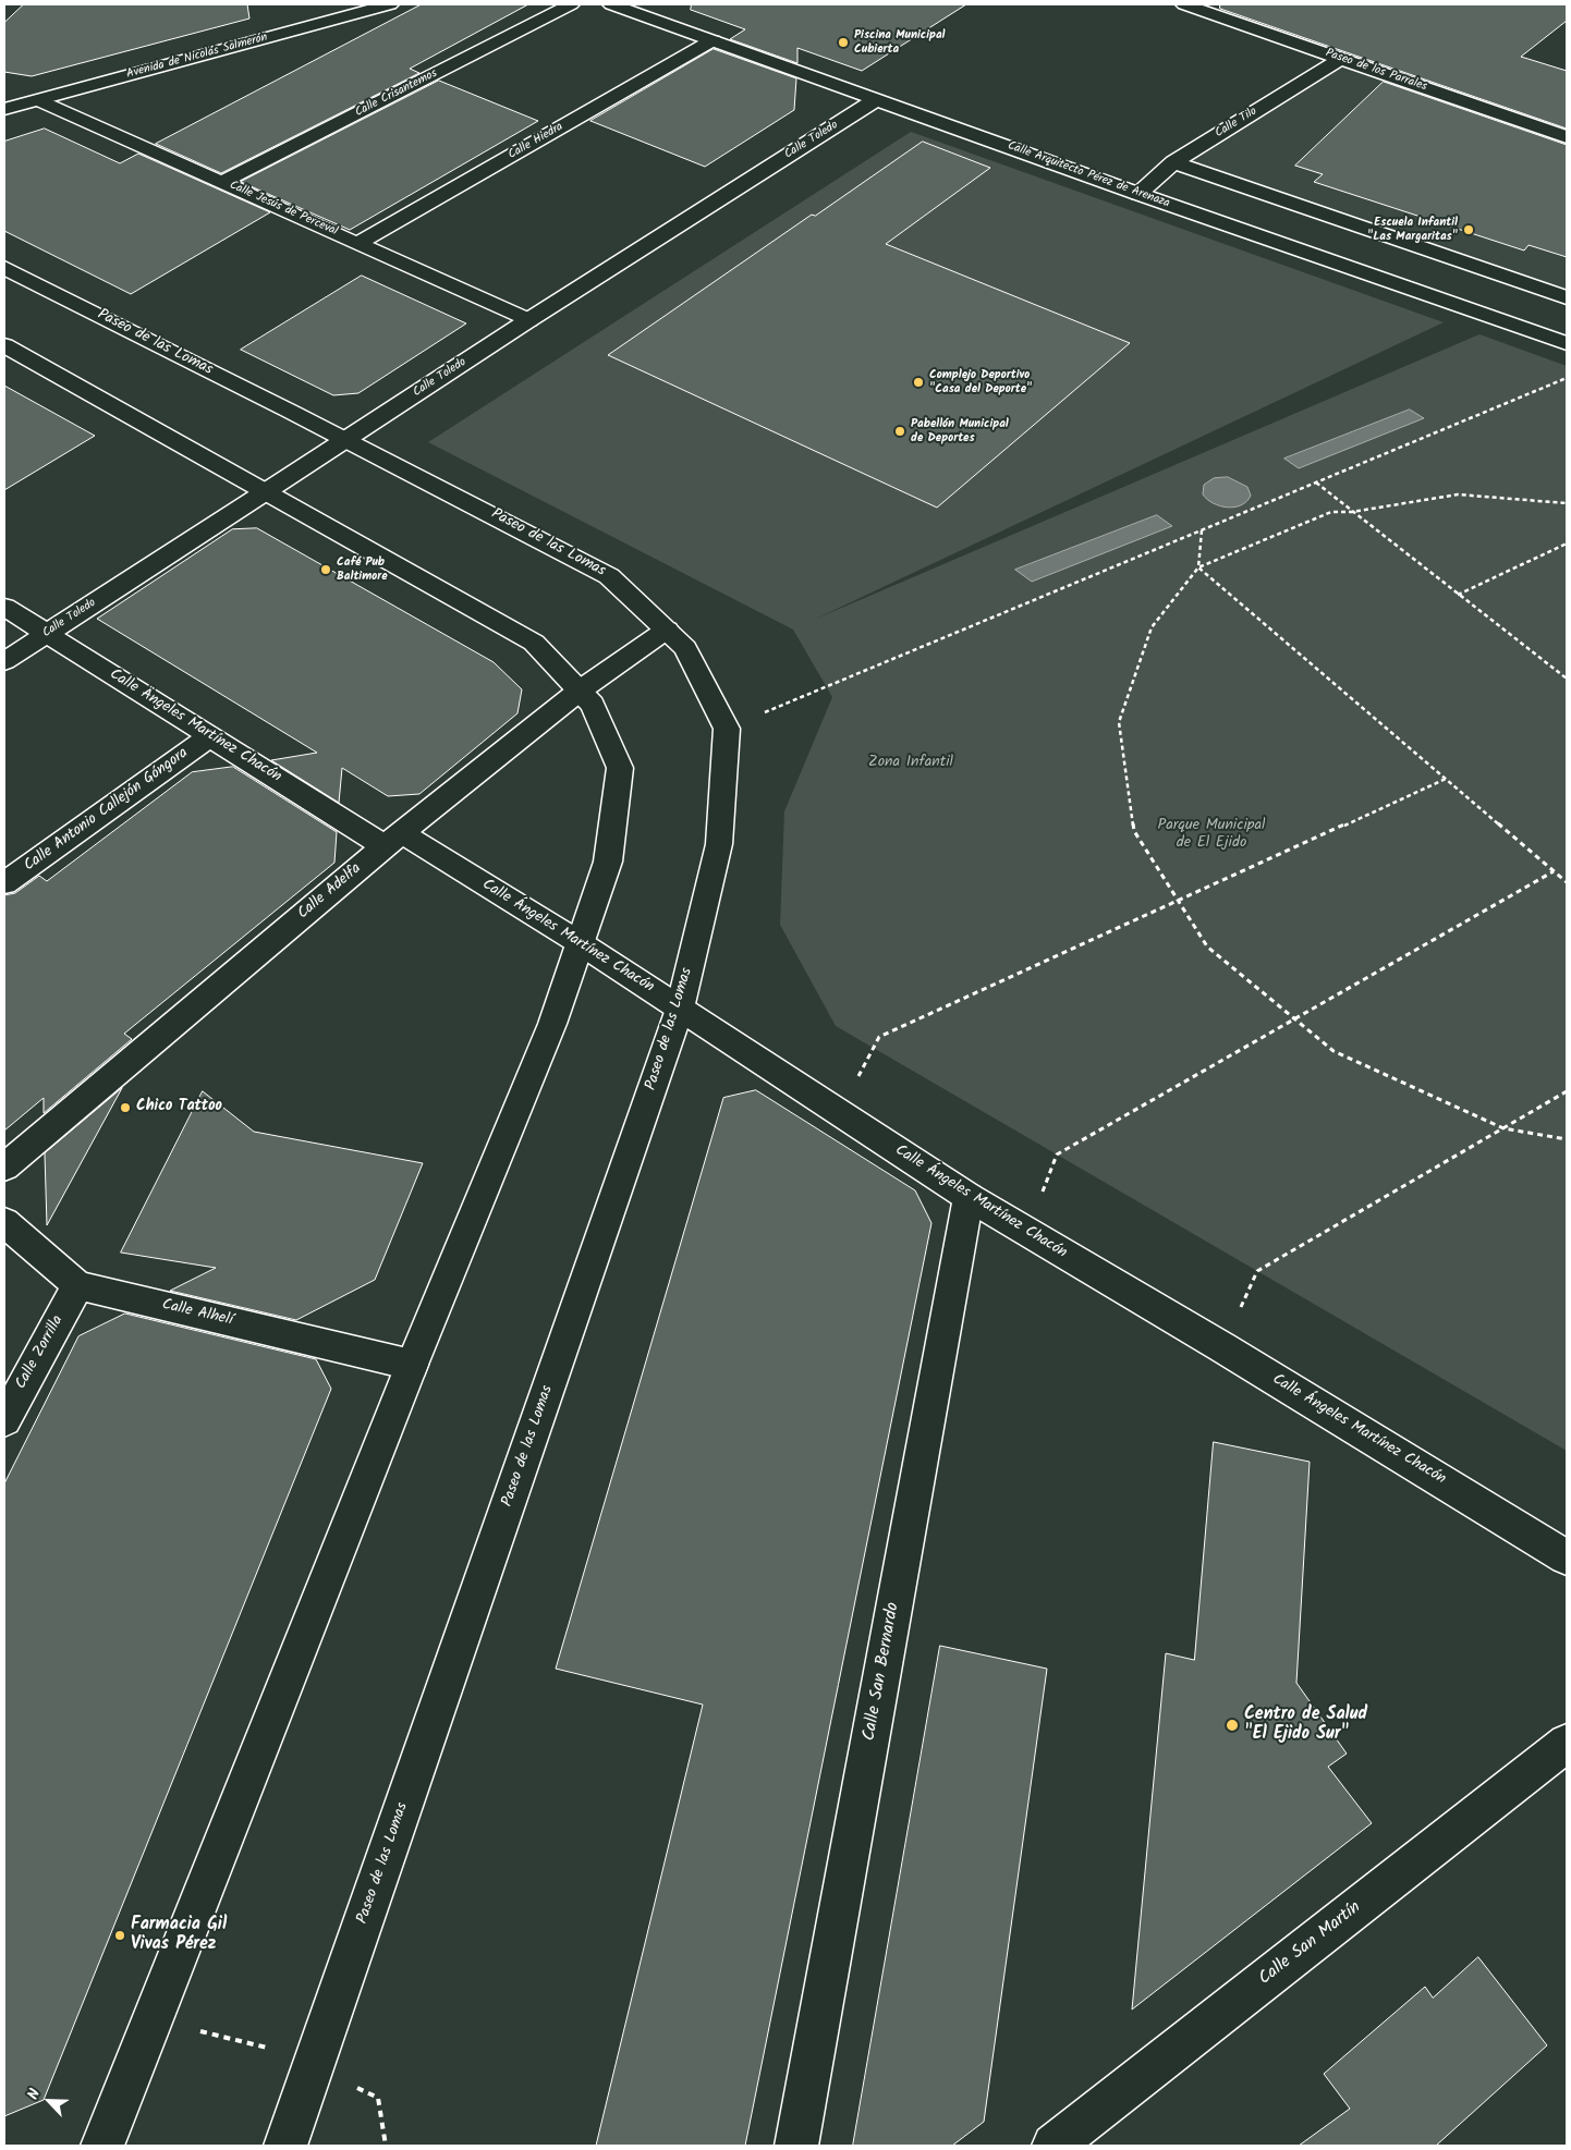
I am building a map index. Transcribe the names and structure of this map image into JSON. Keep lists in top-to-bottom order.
{
  "streets": {
    "street": [
      "Avenida de Nicolás Salmerón",
      "Paseo de los Parrales",
      "Calle Crisantemos",
      "Calle Tilo",
      "Calle Toledo",
      "Calle Hiedra",
      "Calle Arquitecto Pérez de Arenaza",
      "Calle Jesús de Perceval",
      "Paseo de las Lomas",
      "Calle Ängeles Martínez Chacón",
      "Calle Antonio Callejón Góngora",
      "Calle Adelfa",
      "Calle Ángeles Martínez Chacón",
      "Calle Alhelí",
      "Calle Zorrilla",
      "Calle San Bernardo",
      "Calle San Martín"
    ]
  },
  "crossings": [
    ["Avenida de Nicolás Salmerón", "Calle Jesús de Perceval"],
    ["Paseo de los Parrales", "Calle Tilo"],
    ["Calle Crisantemos", "Calle Jesús de Perceval"],
    ["Calle Tilo", "Calle Arquitecto Pérez de Arenaza"],
    ["Calle Toledo", "Calle Arquitecto Pérez de Arenaza"],
    ["Calle Toledo", "Calle Jesús de Perceval"],
    ["Calle Toledo", "Paseo de las Lomas"],
    ["Calle Toledo", "Calle Ängeles Martínez Chacón"],
    ["Calle Hiedra", "Calle Arquitecto Pérez de Arenaza"],
    ["Calle Hiedra", "Calle Jesús de Perceval"],
    ["Paseo de las Lomas", "Calle Adelfa"],
    ["Paseo de las Lomas", "Calle Ángeles Martínez Chacón"],
    ["Calle Ängeles Martínez Chacón", "Calle Antonio Callejón Góngora"],
    ["Calle Ängeles Martínez Chacón", "Calle Adelfa"],
    ["Calle Ängeles Martínez Chacón", "Calle Ángeles Martínez Chacón"],
    ["Calle Adelfa", "Calle Ángeles Martínez Chacón"],
    ["Calle Ángeles Martínez Chacón", "Calle San Bernardo"],
    ["Calle Alhelí", "Calle Zorrilla"]
  ],
  "parks": ["Zona Infantil", "Parque Municipal de El Ejido"],
  "places": [
    "Piscina Municipal Cubierta",
    "Escuela Infantil \"Las Margaritas\"",
    "Complejo Deportivo \"Casa del Deporte\"",
    "Pabellón Municipal de Deportes",
    "Café Pub Baltimore",
    "Chico Tattoo",
    "Centro de Salud \"El Ejido Sur\"",
    "Farmacia Gil Vivas Pérez"
  ],
  "north": "top left"
}
